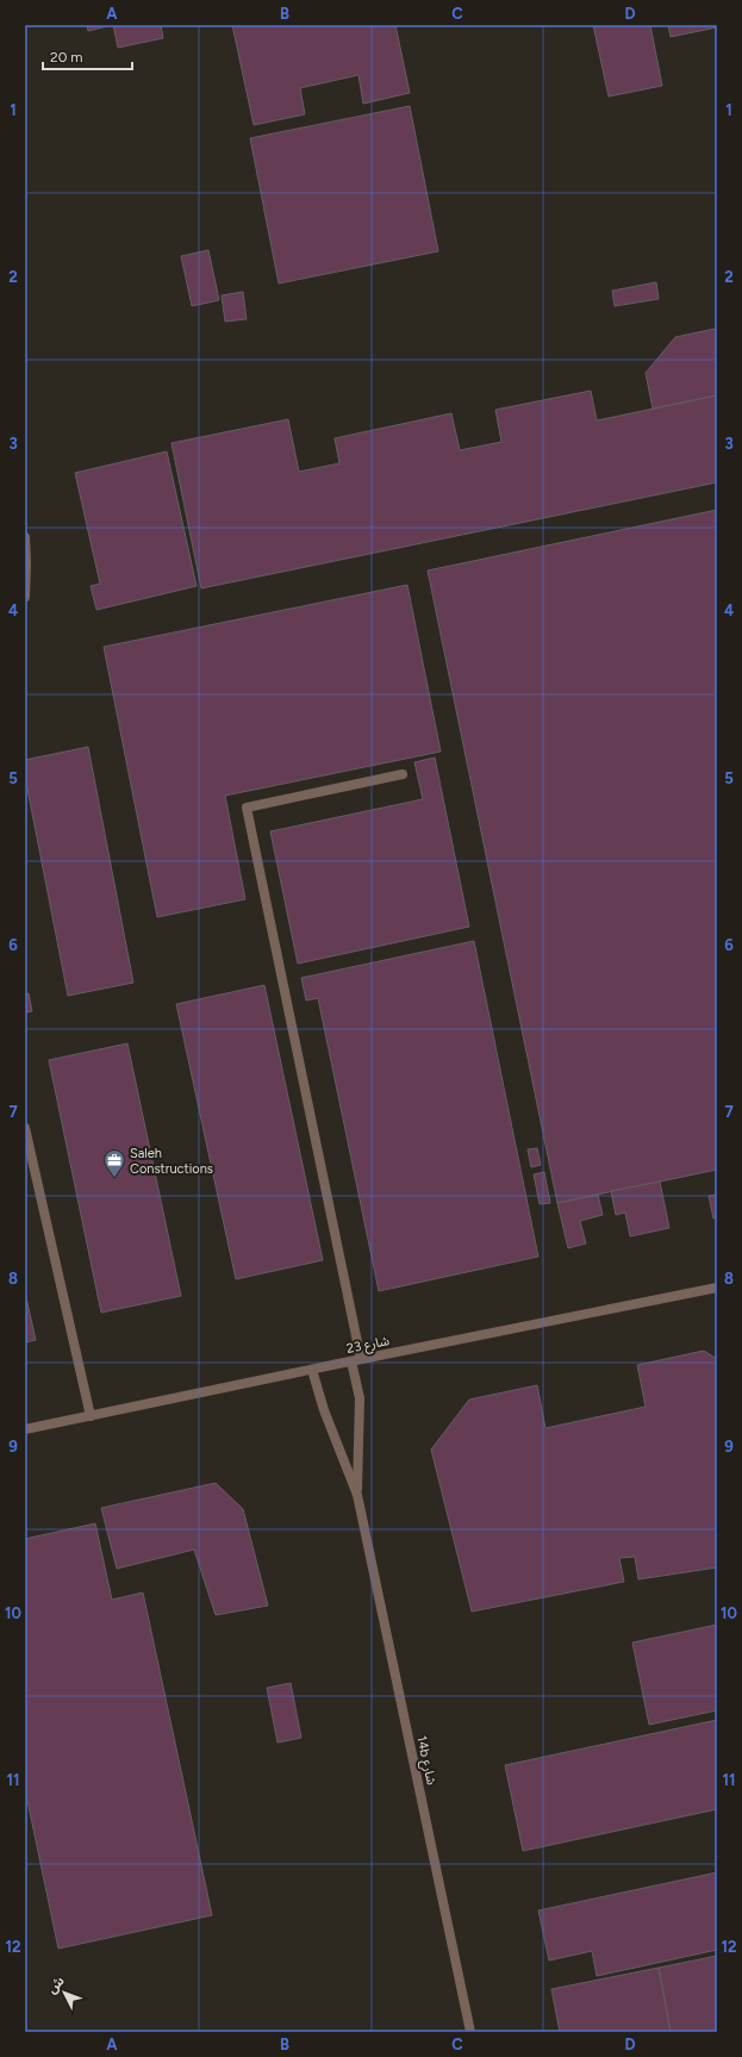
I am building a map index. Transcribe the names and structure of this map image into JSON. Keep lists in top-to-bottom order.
{
  "streets": {
    "street": ["شارع 23", "14b شارع"]
  },
  "crossings": [
    ["شارع 23", "14b شارع"]
  ],
  "places": {
    "office": ["Saleh Constructions"]
  },
  "scale_bar": "20 m",
  "north": "top left",
  "grid": {
    "columns": [
      "A",
      "B",
      "C",
      "D"
    ],
    "rows": [
      "1",
      "2",
      "3",
      "4",
      "5",
      "6",
      "7",
      "8",
      "9",
      "10",
      "11",
      "12"
    ]
  }
}
